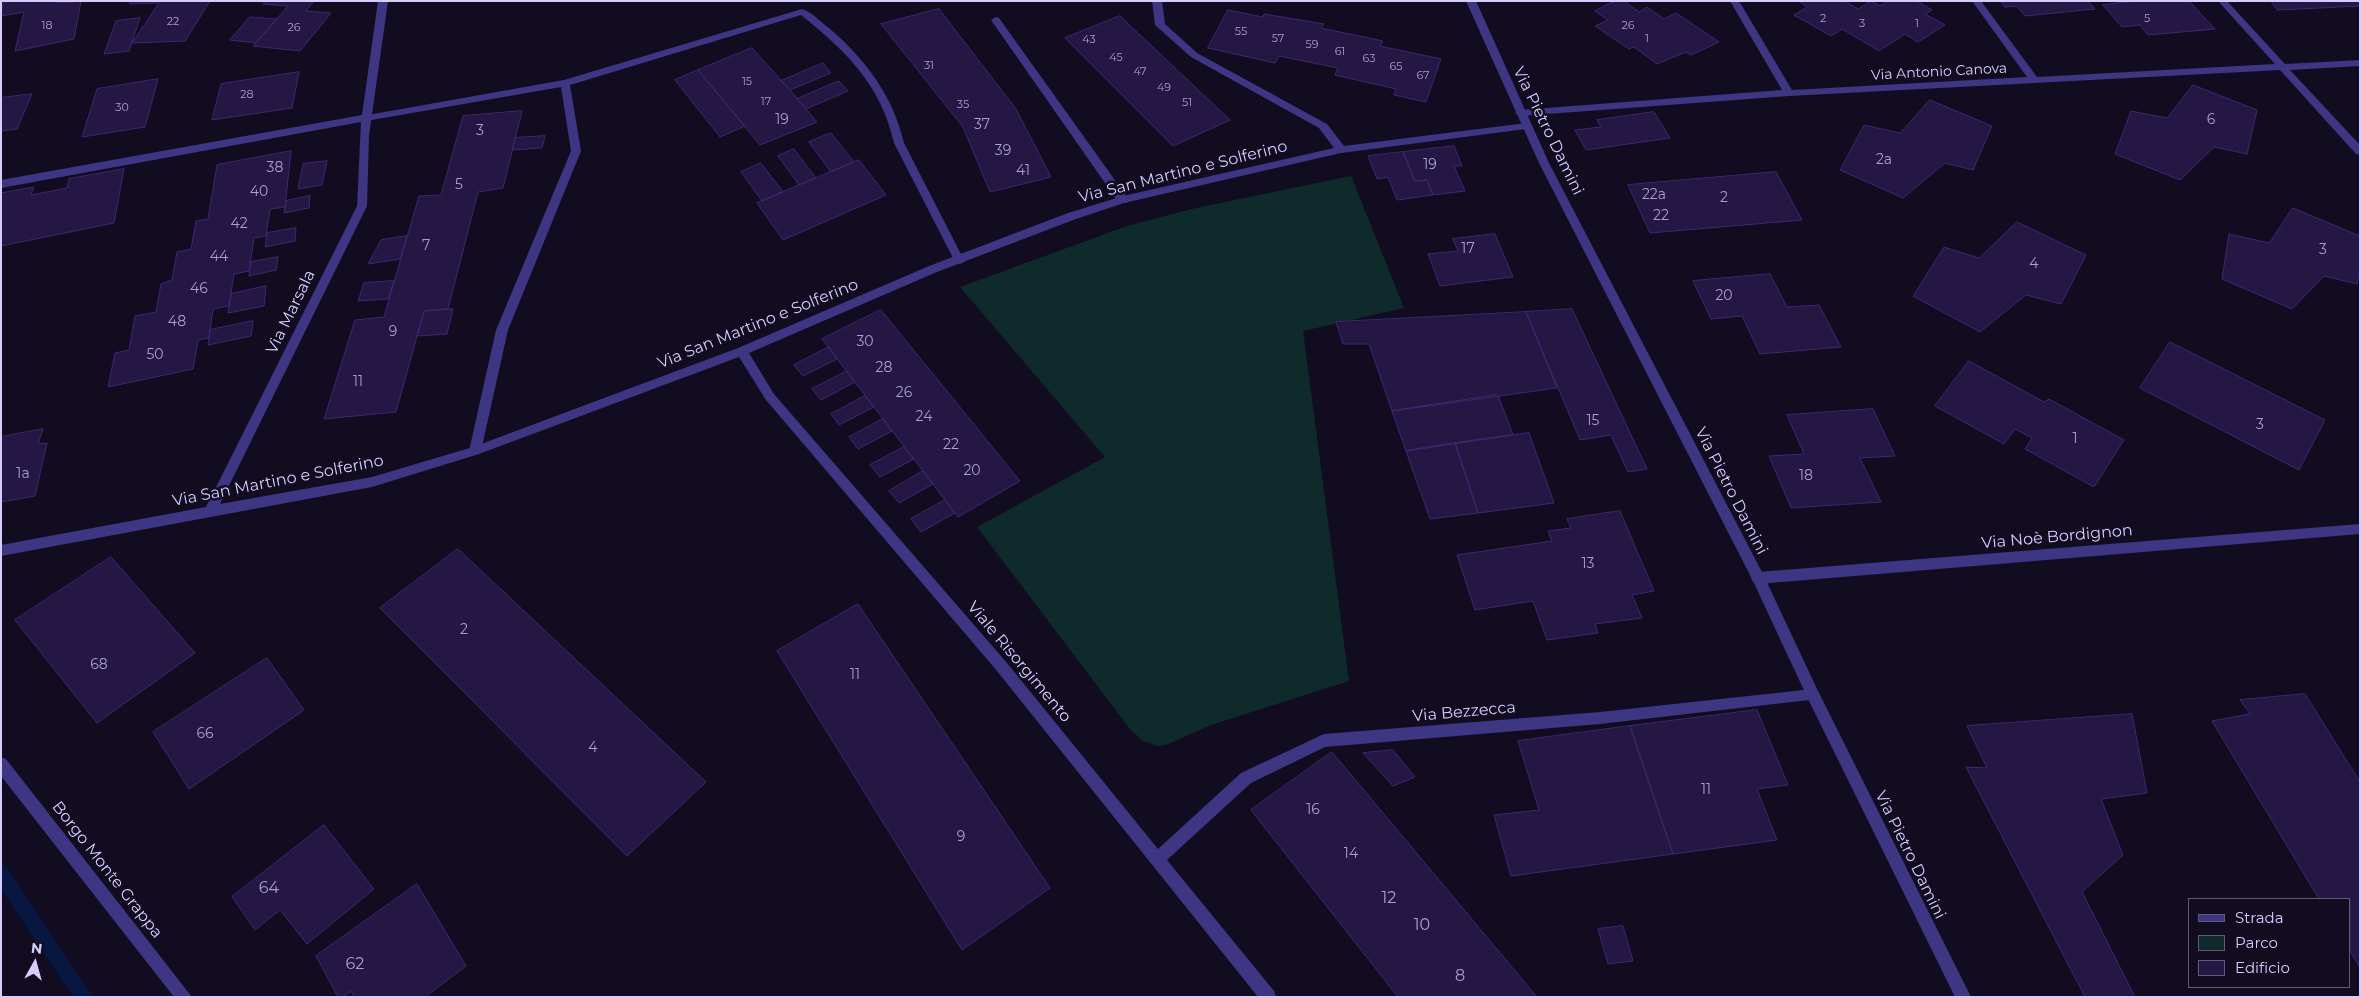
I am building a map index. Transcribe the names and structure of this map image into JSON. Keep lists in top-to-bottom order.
{
  "streets": {
    "street": [
      "Via Antonio Canova",
      "Via Pietro Damini",
      "Via San Martino e Solferino",
      "Via Marsala",
      "Via Noè Bordignon",
      "Viale Risorgimento",
      "Via Bezzecca",
      "Borgo Monte Grappa"
    ]
  },
  "crossings": [
    ["Via Antonio Canova", "Via Pietro Damini"],
    ["Via Pietro Damini", "Via San Martino e Solferino"],
    ["Via Pietro Damini", "Via Noè Bordignon"],
    ["Via Pietro Damini", "Via Bezzecca"],
    ["Via San Martino e Solferino", "Via Marsala"],
    ["Via San Martino e Solferino", "Viale Risorgimento"],
    ["Viale Risorgimento", "Via Bezzecca"]
  ],
  "house_numbers": [
    "2",
    "5",
    "22",
    "3",
    "1",
    "18",
    "26",
    "26",
    "55",
    "57",
    "1",
    "43",
    "59",
    "61",
    "45",
    "63",
    "31",
    "65",
    "47",
    "67",
    "15",
    "49",
    "28",
    "17",
    "51",
    "35",
    "30",
    "19",
    "6",
    "37",
    "3",
    "39",
    "2a",
    "19",
    "38",
    "41",
    "5",
    "40",
    "22a",
    "2",
    "22",
    "42",
    "7",
    "17",
    "3",
    "44",
    "4",
    "46",
    "20",
    "48",
    "9",
    "30",
    "50",
    "28",
    "11",
    "26",
    "24",
    "15",
    "3",
    "1",
    "22",
    "20",
    "1a",
    "18",
    "13",
    "2",
    "68",
    "11",
    "66",
    "4",
    "11",
    "16",
    "9",
    "14",
    "64",
    "12",
    "10",
    "62",
    "8"
  ],
  "legend": ["Strada", "Parco", "Edificio"],
  "north": "top"
}
